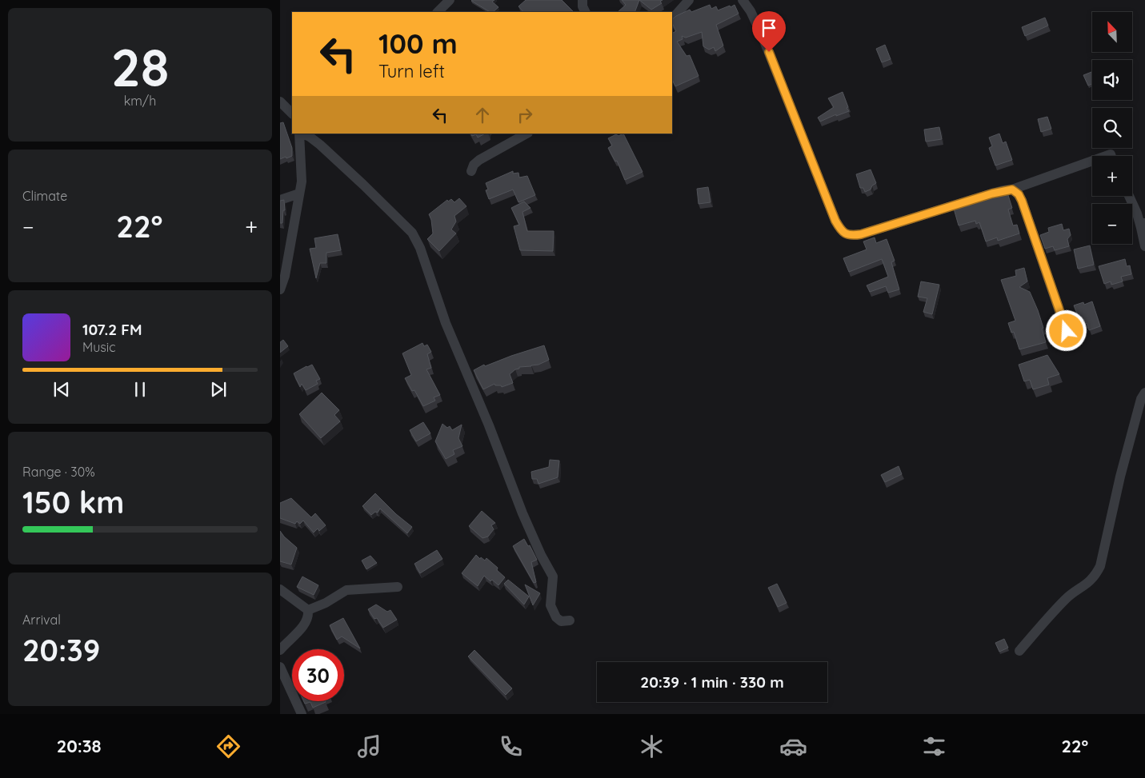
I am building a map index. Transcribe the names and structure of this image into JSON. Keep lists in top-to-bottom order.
{
  "north": "top left",
  "page": {
    "tile": [
      ["28", "km/h"],
      "Climate",
      ["Range · 30%", "150 km"],
      ["Arrival", "20:39"]
    ],
    "map_buttons": ["+", "−"],
    "turn": ["100 m", "Turn left"],
    "heat": ["−", "22°", "+"],
    "song": ["107.2 FM", "Music"],
    "limit": "30",
    "trip": "20:39 · 1 min · 330 m",
    "tabs": ["20:38", "22°"]
  }
}
